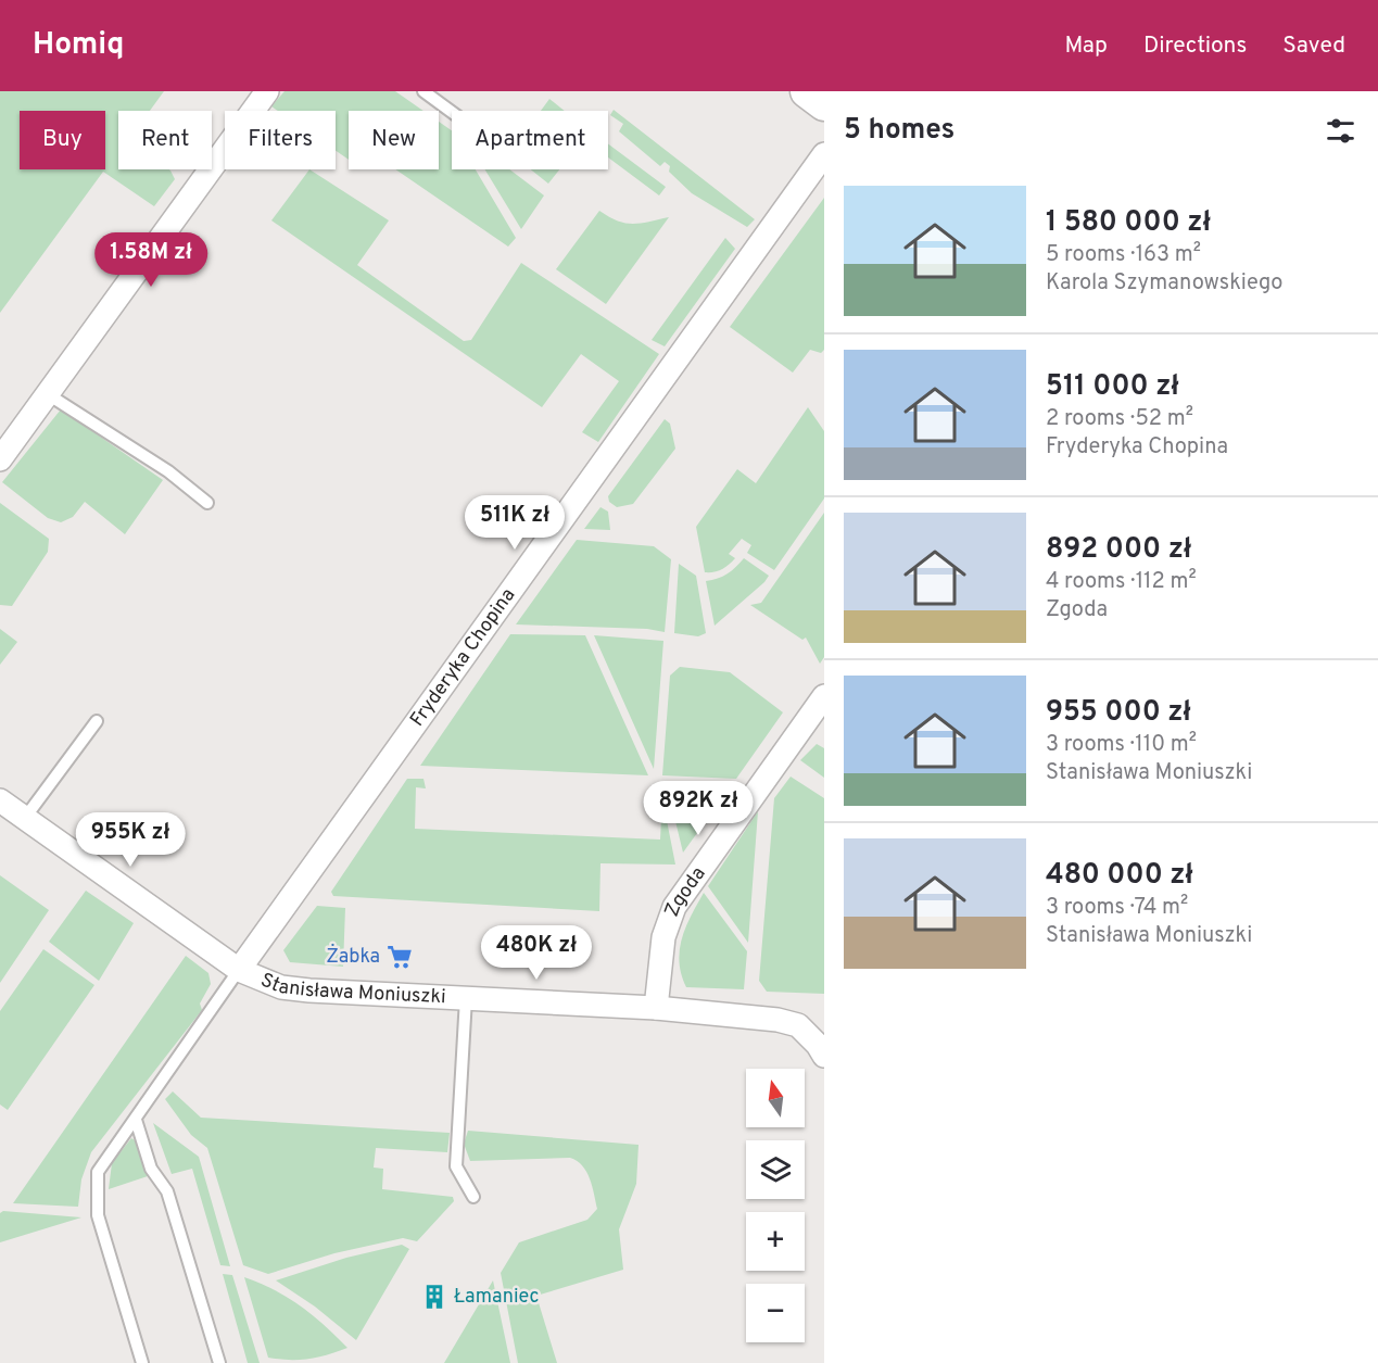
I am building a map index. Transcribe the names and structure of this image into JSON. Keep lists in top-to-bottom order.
{
  "streets": {
    "street": ["Fryderyka Chopina", "Zgoda", "Stanisława Moniuszki"]
  },
  "crossings": [
    ["Fryderyka Chopina", "Stanisława Moniuszki"],
    ["Zgoda", "Stanisława Moniuszki"]
  ],
  "places": {
    "supermarket": ["Żabka"],
    "building": ["Łamaniec"]
  },
  "north": "top",
  "page": {
    "header": "Homiq",
    "nav": ["Map", "Directions", "Saved"],
    "heading": "5 homes",
    "chip": [
      "Buy",
      "Rent",
      "Filters",
      "New",
      "Apartment"
    ],
    "list": [
      {
        "name": "1 580 000 zł",
        "note": "5 rooms · 163 m² · Karola Szymanowskiego"
      },
      {
        "name": "511 000 zł",
        "note": "2 rooms · 52 m² · Fryderyka Chopina"
      },
      {
        "name": "892 000 zł",
        "note": "4 rooms · 112 m² · Zgoda"
      },
      {
        "name": "955 000 zł",
        "note": "3 rooms · 110 m² · Stanisława Moniuszki"
      },
      {
        "name": "480 000 zł",
        "note": "3 rooms · 74 m² · Stanisława Moniuszki"
      }
    ],
    "price": [
      "1.58M zł",
      "511K zł",
      "892K zł",
      "955K zł",
      "480K zł"
    ],
    "map_buttons": ["+", "−"]
  }
}
